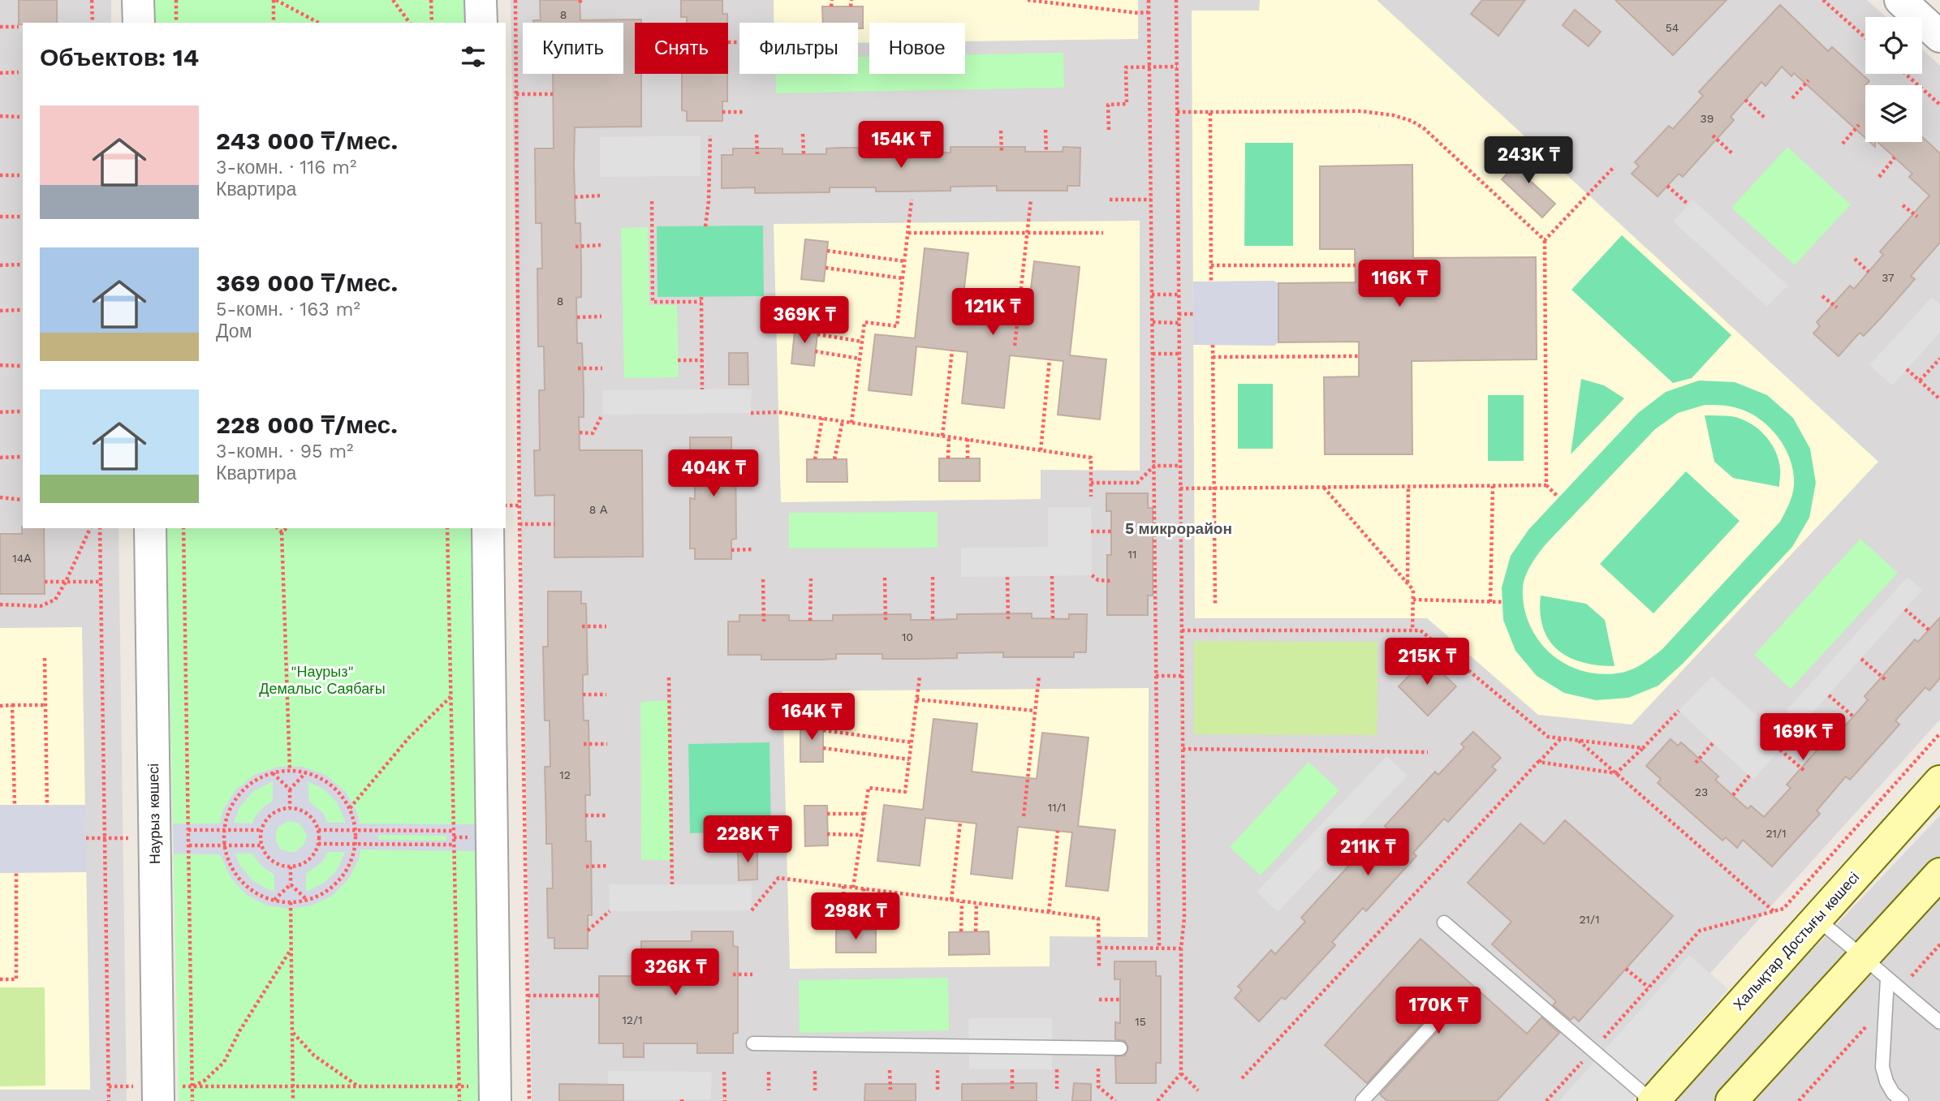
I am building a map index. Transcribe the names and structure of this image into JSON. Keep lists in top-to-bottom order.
{
  "streets": {
    "main road": ["Халықтар Достығы көшесі"],
    "street": ["Наурыз көшесі"]
  },
  "districts": ["5 микрорайон"],
  "parks": ["\"Наурыз\" Демалыс Саябағы"],
  "house_numbers": [
    "8",
    "54",
    "39",
    "37",
    "8",
    "8 А",
    "11",
    "14А",
    "10",
    "12",
    "23",
    "11/1",
    "21/1",
    "21/1",
    "12/1",
    "15"
  ],
  "page": {
    "chip": [
      "Купить",
      "Снять",
      "Фильтры",
      "Новое"
    ],
    "heading": "Объектов: 14",
    "list": [
      {
        "name": "243 000 ₸/мес.",
        "note": "3-комн. · 116 m² · Квартира"
      },
      {
        "name": "369 000 ₸/мес.",
        "note": "5-комн. · 163 m² · Дом"
      },
      {
        "name": "228 000 ₸/мес.",
        "note": "3-комн. · 95 m² · Квартира"
      }
    ],
    "price": [
      "154K ₸",
      "243K ₸",
      "116K ₸",
      "121K ₸",
      "369K ₸",
      "404K ₸",
      "215K ₸",
      "164K ₸",
      "169K ₸",
      "228K ₸",
      "211K ₸",
      "298K ₸",
      "326K ₸",
      "170K ₸"
    ]
  }
}
